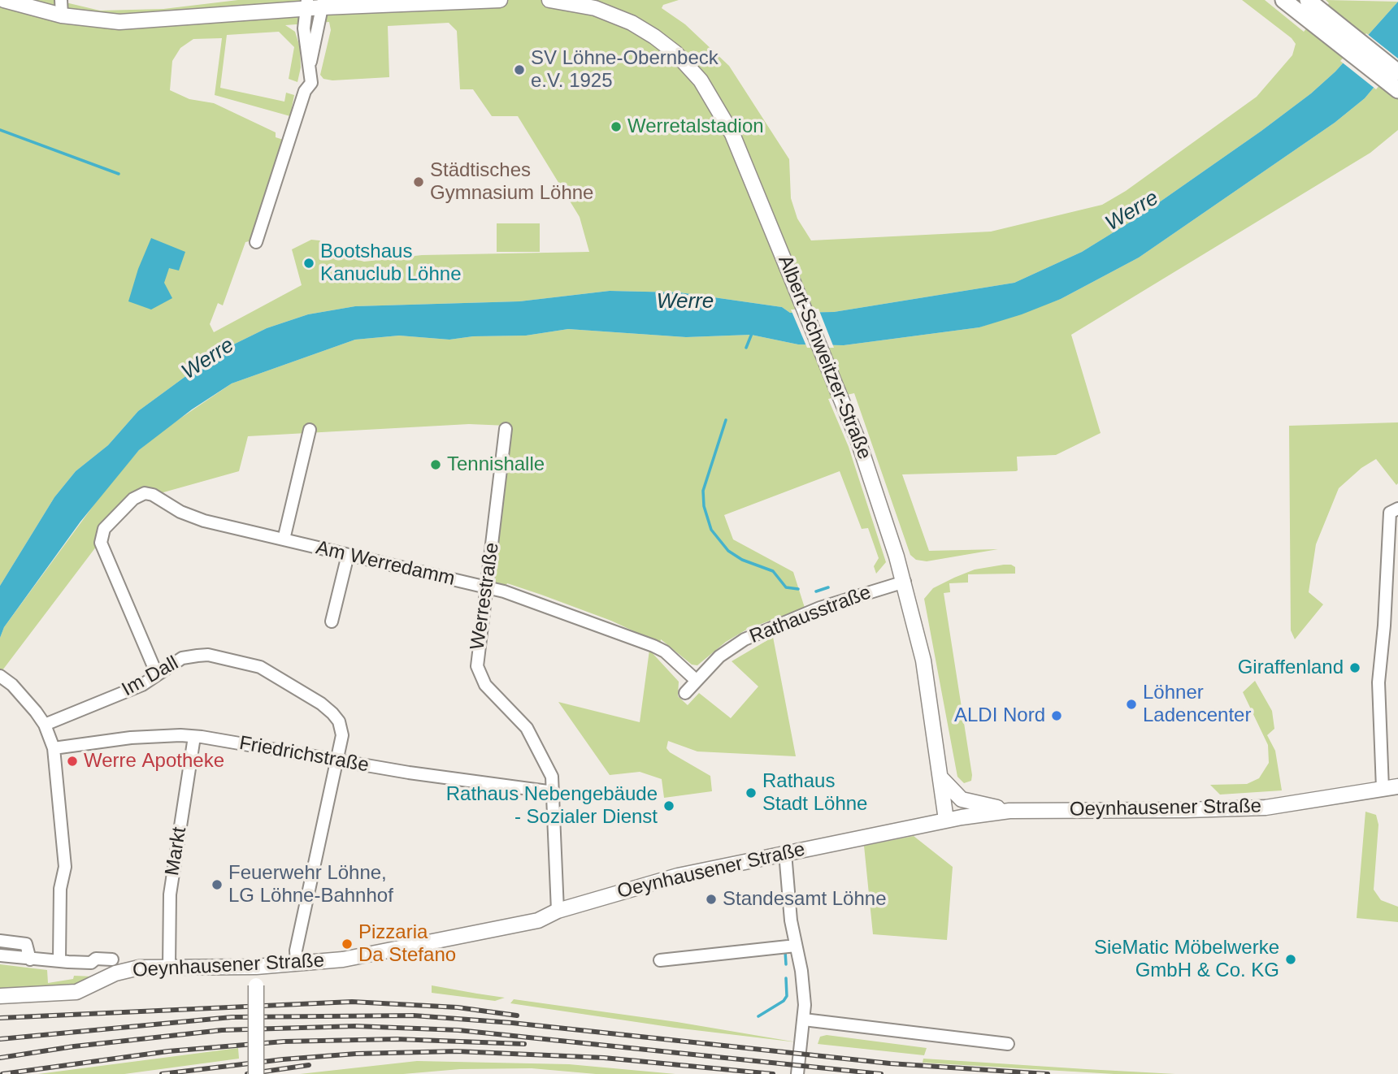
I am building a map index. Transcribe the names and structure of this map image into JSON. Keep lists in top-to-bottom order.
{
  "streets": {
    "main road": ["Albert-Schweitzer-Straße", "Oeynhausener Straße"],
    "street": [
      "Am Werredamm",
      "Werrestraße",
      "Rathausstraße",
      "Im Dall",
      "Friedrichstraße",
      "Markt"
    ]
  },
  "crossings": [
    ["Albert-Schweitzer-Straße", "Rathausstraße"],
    ["Albert-Schweitzer-Straße", "Oeynhausener Straße"],
    ["Am Werredamm", "Werrestraße"],
    ["Am Werredamm", "Im Dall"],
    ["Werrestraße", "Friedrichstraße"],
    ["Werrestraße", "Oeynhausener Straße"],
    ["Im Dall", "Friedrichstraße"],
    ["Im Dall", "Oeynhausener Straße"],
    ["Friedrichstraße", "Markt"],
    ["Oeynhausener Straße", "Markt"]
  ],
  "water": ["Werre"],
  "places": [
    "SV Löhne-Obernbeck e.V. 1925",
    "Werretalstadion",
    "Städtisches Gymnasium Löhne",
    "Bootshaus Kanuclub Löhne",
    "Tennishalle",
    "Giraffenland",
    "Löhner Ladencenter",
    "ALDI Nord",
    "Werre Apotheke",
    "Rathaus Stadt Löhne",
    "Rathaus Nebengebäude - Sozialer Dienst",
    "Feuerwehr Löhne, LG Löhne-Bahnhof",
    "Standesamt Löhne",
    "Pizzaria Da Stefano",
    "SieMatic Möbelwerke GmbH & Co. KG"
  ]
}
